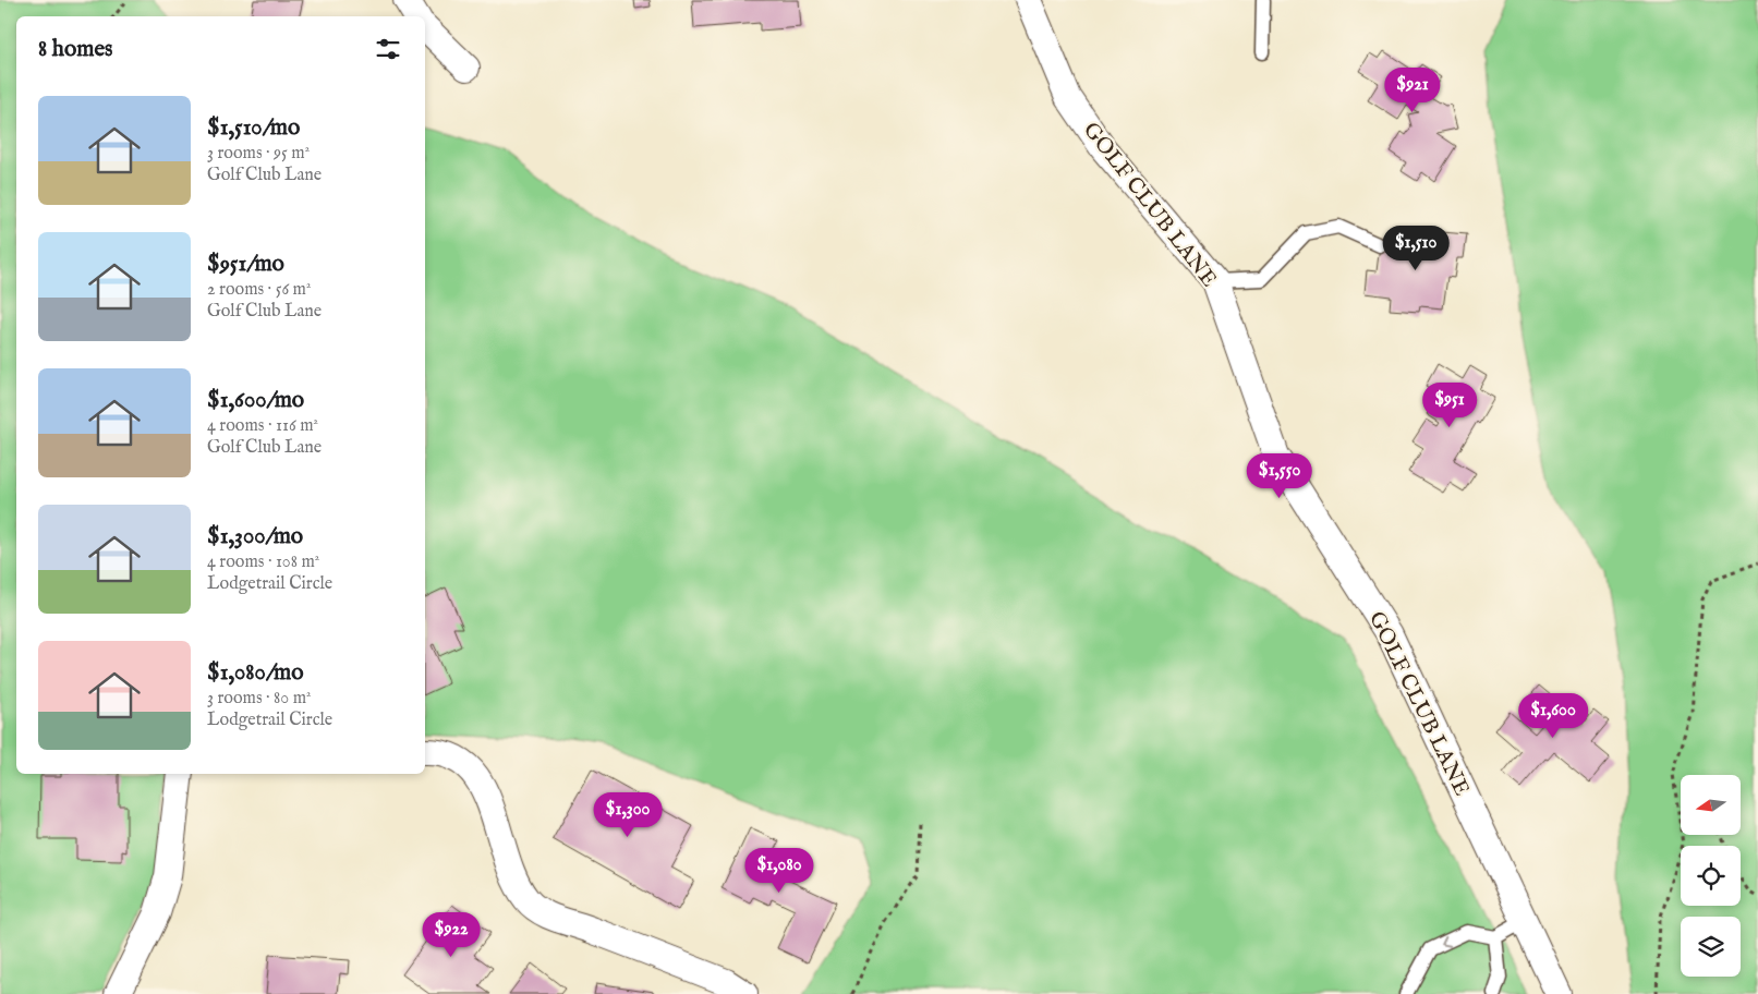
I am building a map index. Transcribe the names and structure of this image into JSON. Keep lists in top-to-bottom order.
{
  "streets": {
    "street": ["GOLF CLUB LANE"]
  },
  "north": "left",
  "page": {
    "heading": "8 homes",
    "price": [
      "$921",
      "$1,510",
      "$951",
      "$1,550",
      "$1,600",
      "$1,300",
      "$1,080",
      "$922"
    ],
    "list": [
      {
        "name": "$1,510/mo",
        "note": "3 rooms · 95 m² · Golf Club Lane"
      },
      {
        "name": "$951/mo",
        "note": "2 rooms · 56 m² · Golf Club Lane"
      },
      {
        "name": "$1,600/mo",
        "note": "4 rooms · 116 m² · Golf Club Lane"
      },
      {
        "name": "$1,300/mo",
        "note": "4 rooms · 108 m² · Lodgetrail Circle"
      },
      {
        "name": "$1,080/mo",
        "note": "3 rooms · 80 m² · Lodgetrail Circle"
      }
    ]
  }
}
